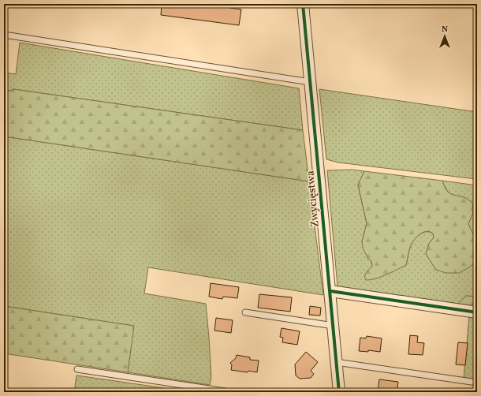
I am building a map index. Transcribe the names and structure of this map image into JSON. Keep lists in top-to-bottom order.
{
  "streets": {
    "street": ["Zwycięstwa"]
  },
  "north": "top"
}
